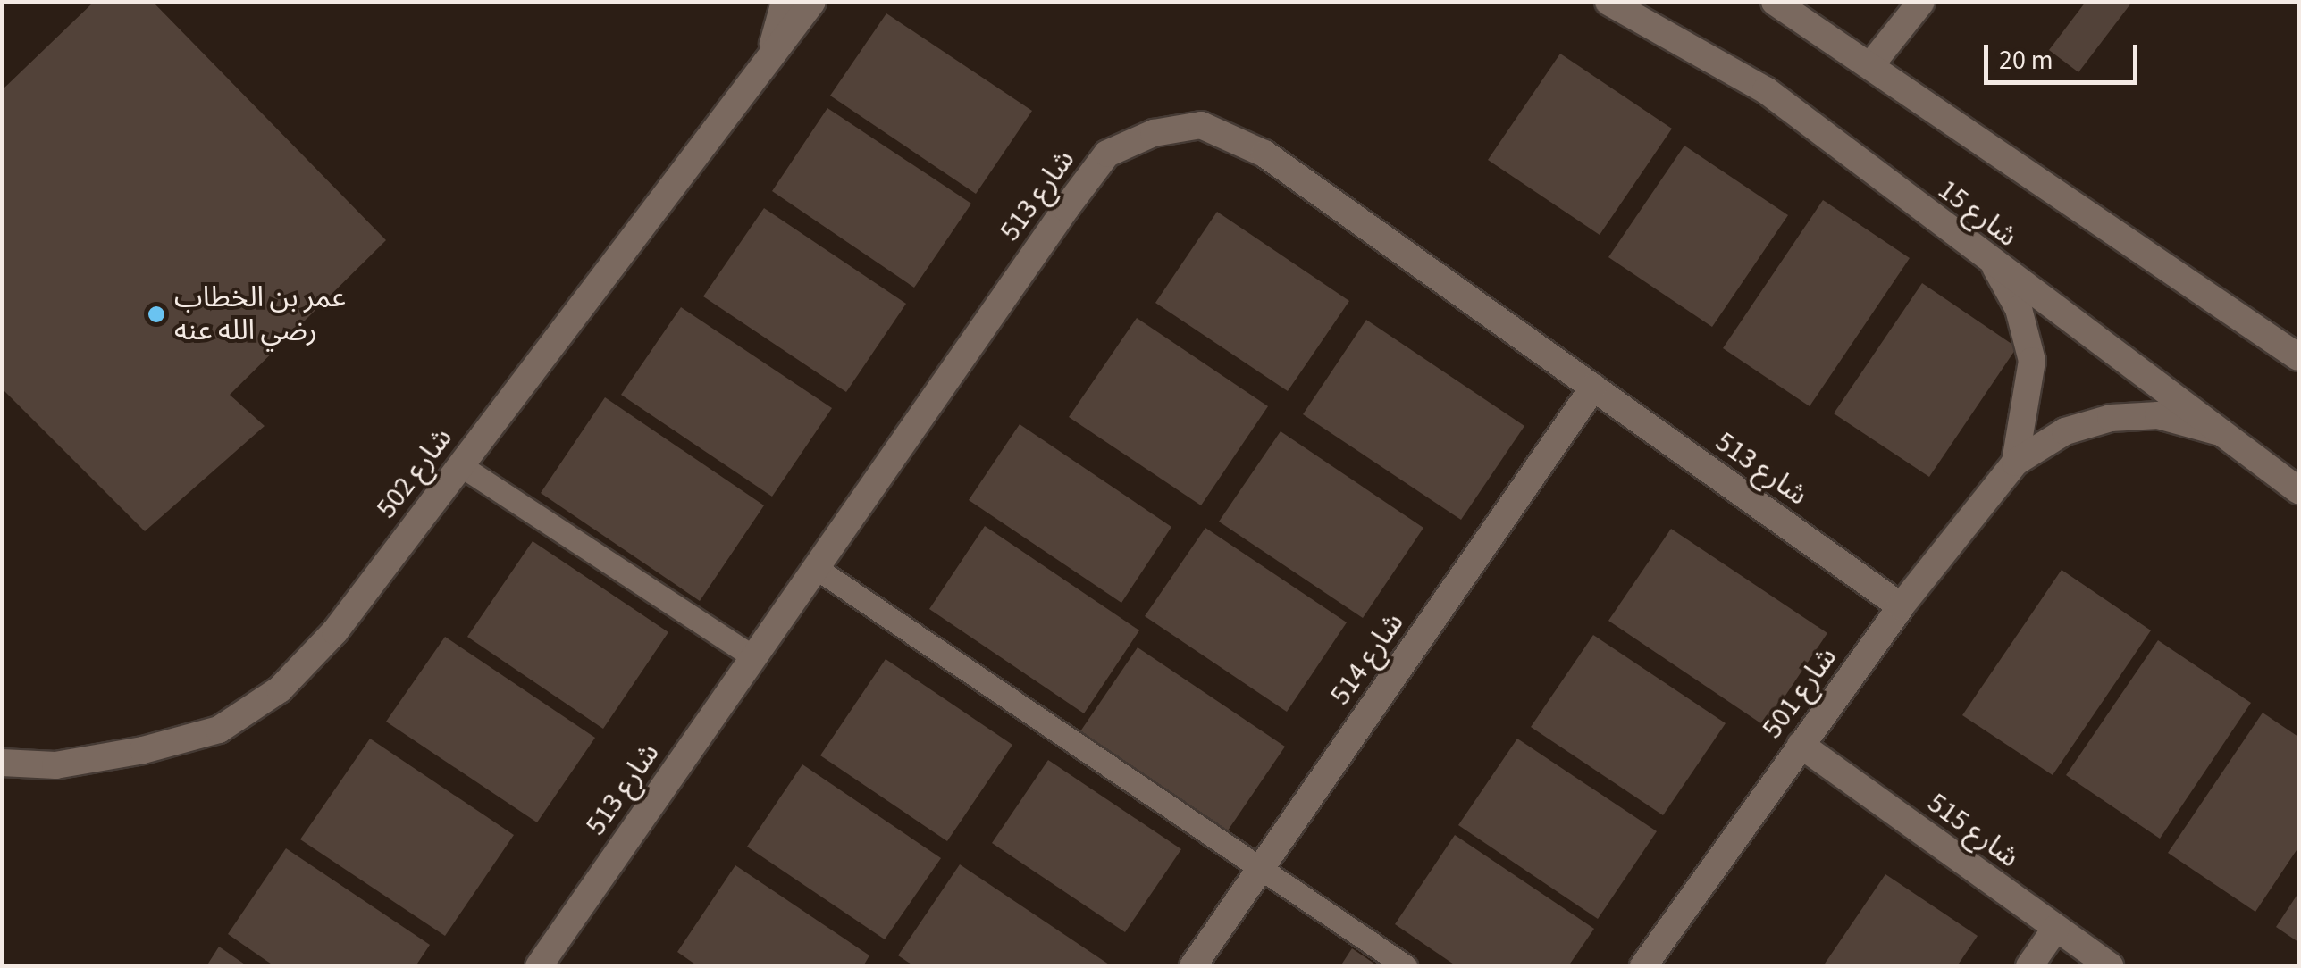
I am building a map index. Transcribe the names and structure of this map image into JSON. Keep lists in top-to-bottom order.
{
  "streets": {
    "street": [
      "شارع 513",
      "شارع 15",
      "شارع 502",
      "شارع 514",
      "شارع 501",
      "شارع 515"
    ]
  },
  "crossings": [
    ["شارع 513", "شارع 514"],
    ["شارع 513", "شارع 501"],
    ["شارع 15", "شارع 501"],
    ["شارع 501", "شارع 515"]
  ],
  "places": ["عمر بن الخطاب رضي الله عنه"],
  "scale_bar": "20 m"
}
